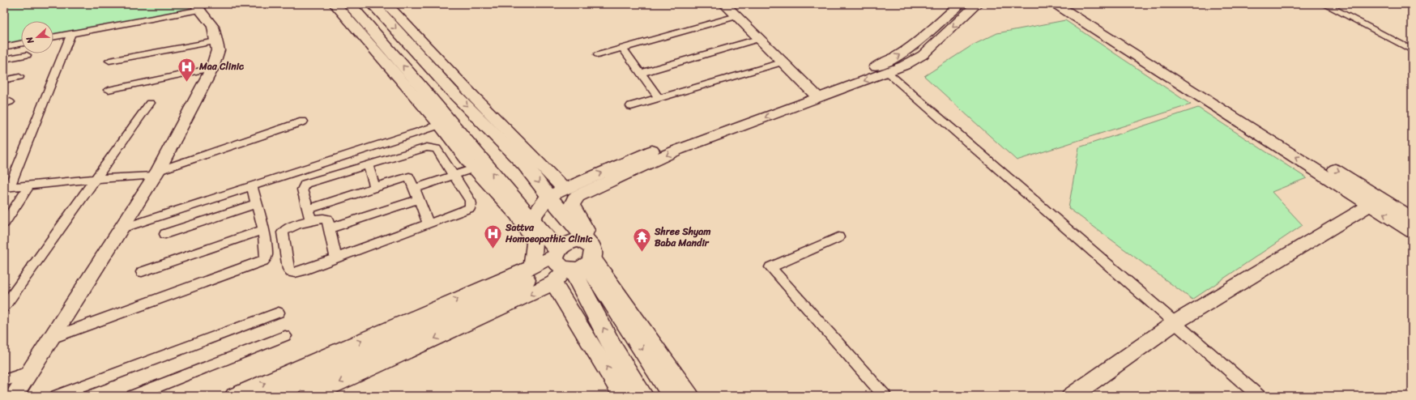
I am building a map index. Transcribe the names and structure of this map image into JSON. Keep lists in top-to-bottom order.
{
  "places": {
    "hospital": ["Maa Clinic", "Sattva Homoeopathic Clinic"],
    "temple": ["Shree Shyam Baba Mandir"]
  },
  "north": "left"
}
